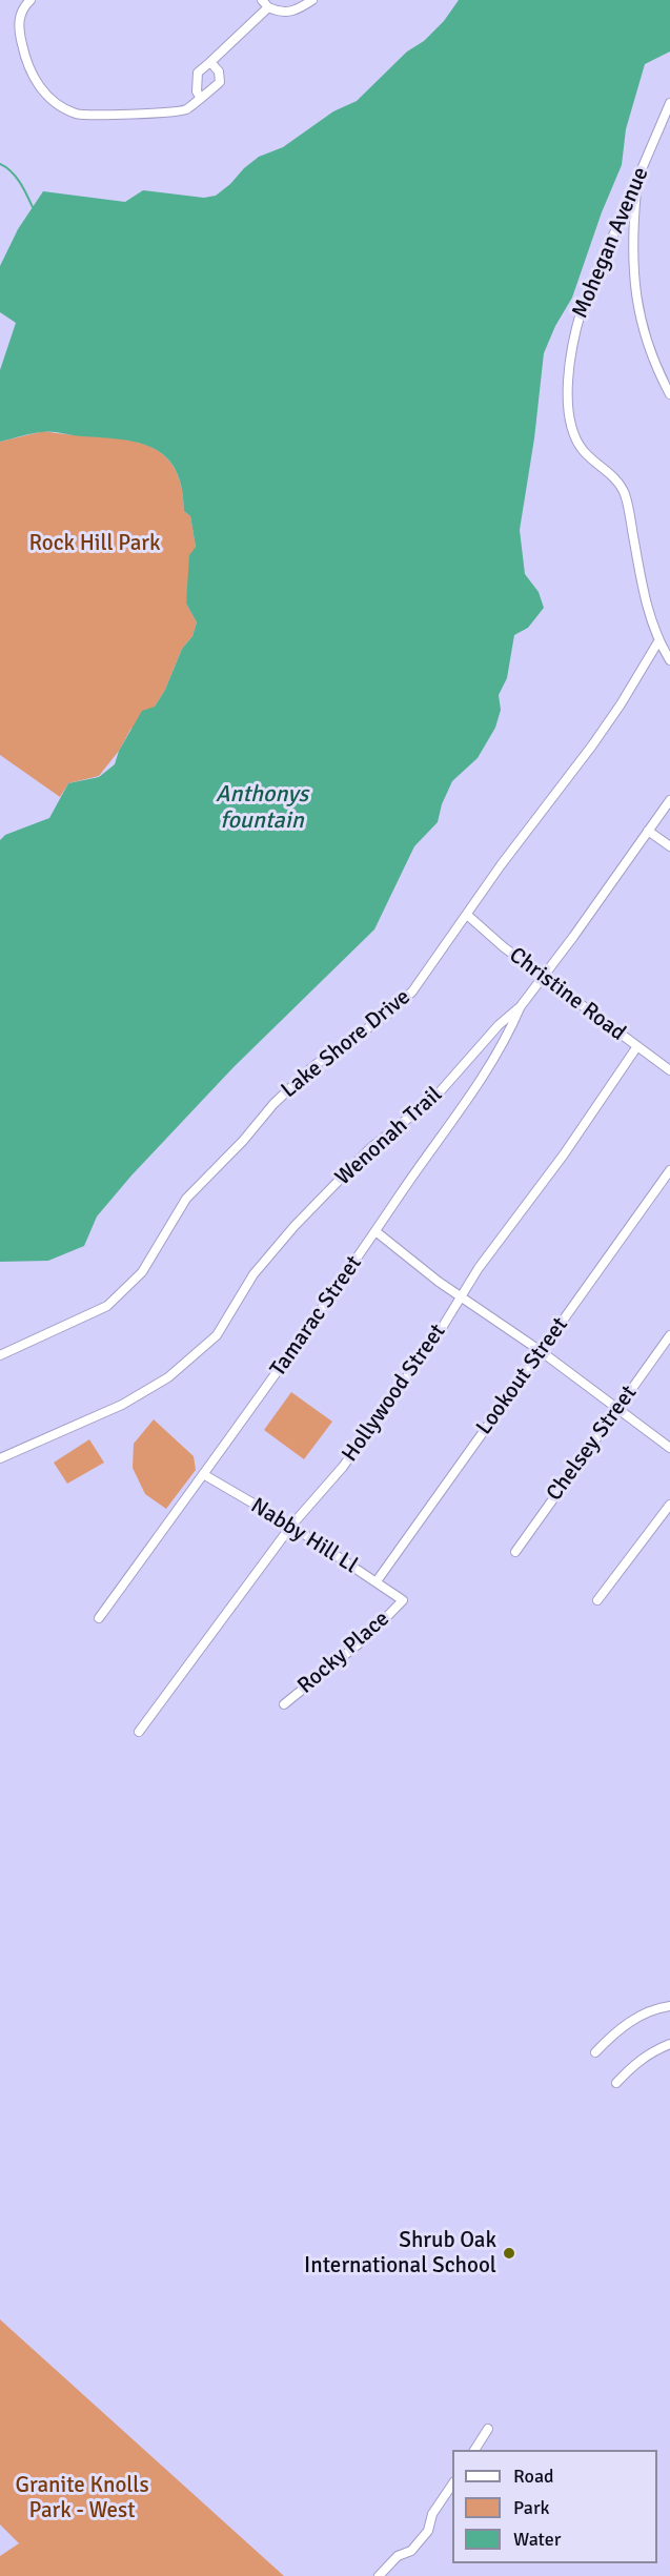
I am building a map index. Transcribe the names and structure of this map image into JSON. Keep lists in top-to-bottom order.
{
  "streets": {
    "street": [
      "Mohegan Avenue",
      "Christine Road",
      "Lake Shore Drive",
      "Wenonah Trail",
      "Tamarac Street",
      "Lookout Street",
      "Hollywood Street",
      "Chelsey Street",
      "Nabby Hill Ll",
      "Rocky Place"
    ]
  },
  "crossings": [
    ["Mohegan Avenue", "Lake Shore Drive"],
    ["Christine Road", "Lake Shore Drive"],
    ["Christine Road", "Wenonah Trail"],
    ["Christine Road", "Hollywood Street"],
    ["Wenonah Trail", "Tamarac Street"],
    ["Tamarac Street", "Nabby Hill Ll"],
    ["Lookout Street", "Nabby Hill Ll"],
    ["Hollywood Street", "Nabby Hill Ll"],
    ["Nabby Hill Ll", "Rocky Place"]
  ],
  "water": ["Anthonys fountain"],
  "parks": ["Rock Hill Park", "Granite Knolls Park - West"],
  "places": ["Shrub Oak International School"],
  "legend": ["Road", "Park", "Water"]
}
